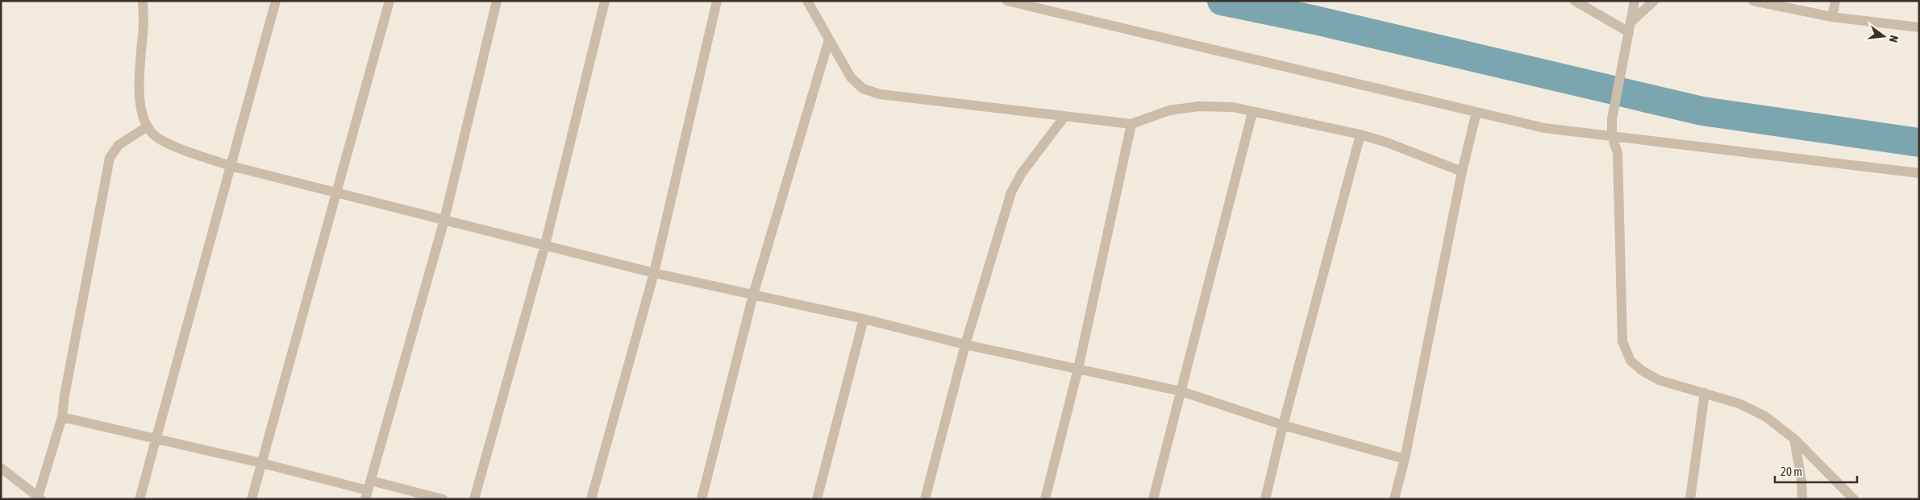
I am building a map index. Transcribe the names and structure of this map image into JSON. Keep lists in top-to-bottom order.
{
  "scale_bar": "20 m",
  "north": "right"
}
